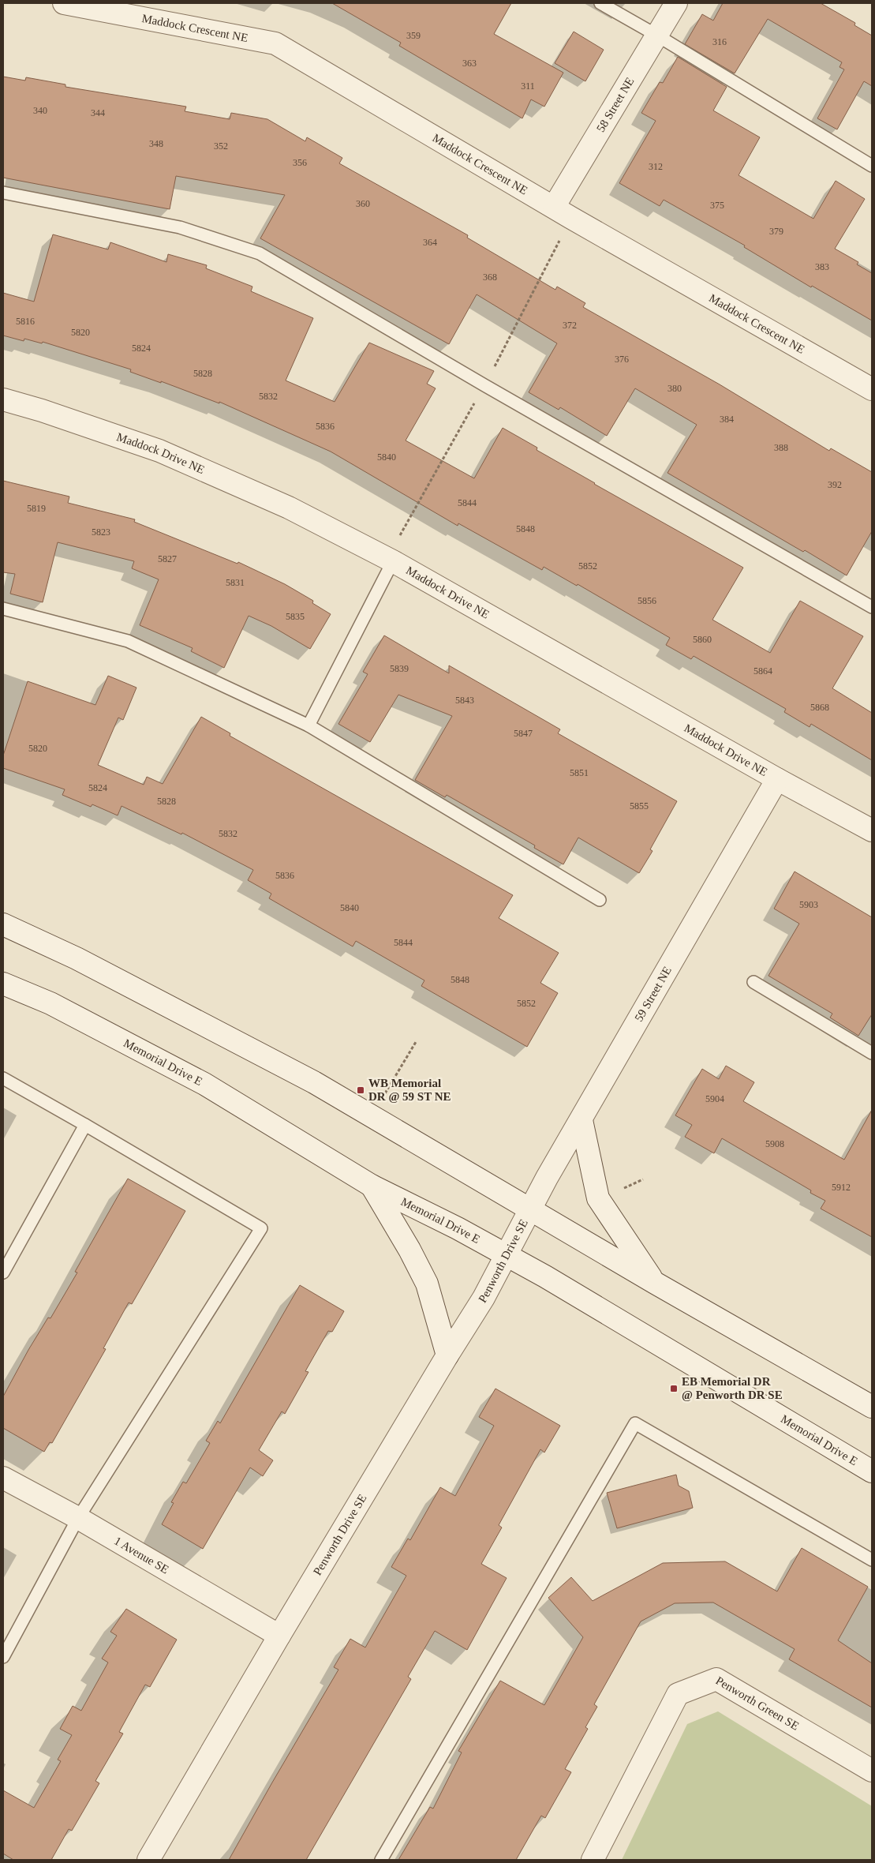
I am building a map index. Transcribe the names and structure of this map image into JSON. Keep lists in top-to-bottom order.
{
  "streets": {
    "street": [
      "Maddock Crescent NE",
      "58 Street NE",
      "Maddock Drive NE",
      "59 Street NE",
      "Memorial Drive E",
      "Penworth Drive SE",
      "1 Avenue SE",
      "Penworth Green SE"
    ]
  },
  "crossings": [
    ["Maddock Crescent NE", "58 Street NE"],
    ["Maddock Drive NE", "59 Street NE"],
    ["59 Street NE", "Penworth Drive SE"],
    ["Memorial Drive E", "Penworth Drive SE"],
    ["Penworth Drive SE", "1 Avenue SE"]
  ],
  "places": {
    "transit": ["WB Memorial DR @ 59 ST NE", "EB Memorial DR @ Penworth DR SE"]
  },
  "house_numbers": [
    "359",
    "316",
    "363",
    "311",
    "340",
    "344",
    "348",
    "352",
    "356",
    "312",
    "360",
    "375",
    "379",
    "364",
    "383",
    "368",
    "5816",
    "372",
    "5820",
    "5824",
    "376",
    "5828",
    "380",
    "5832",
    "384",
    "5836",
    "388",
    "5840",
    "392",
    "5844",
    "5819",
    "5848",
    "5823",
    "5827",
    "5852",
    "5831",
    "5856",
    "5835",
    "5860",
    "5839",
    "5864",
    "5843",
    "5868",
    "5847",
    "5820",
    "5851",
    "5824",
    "5828",
    "5855",
    "5832",
    "5836",
    "5903",
    "5840",
    "5844",
    "5848",
    "5852",
    "5904",
    "5908",
    "5912"
  ]
}
